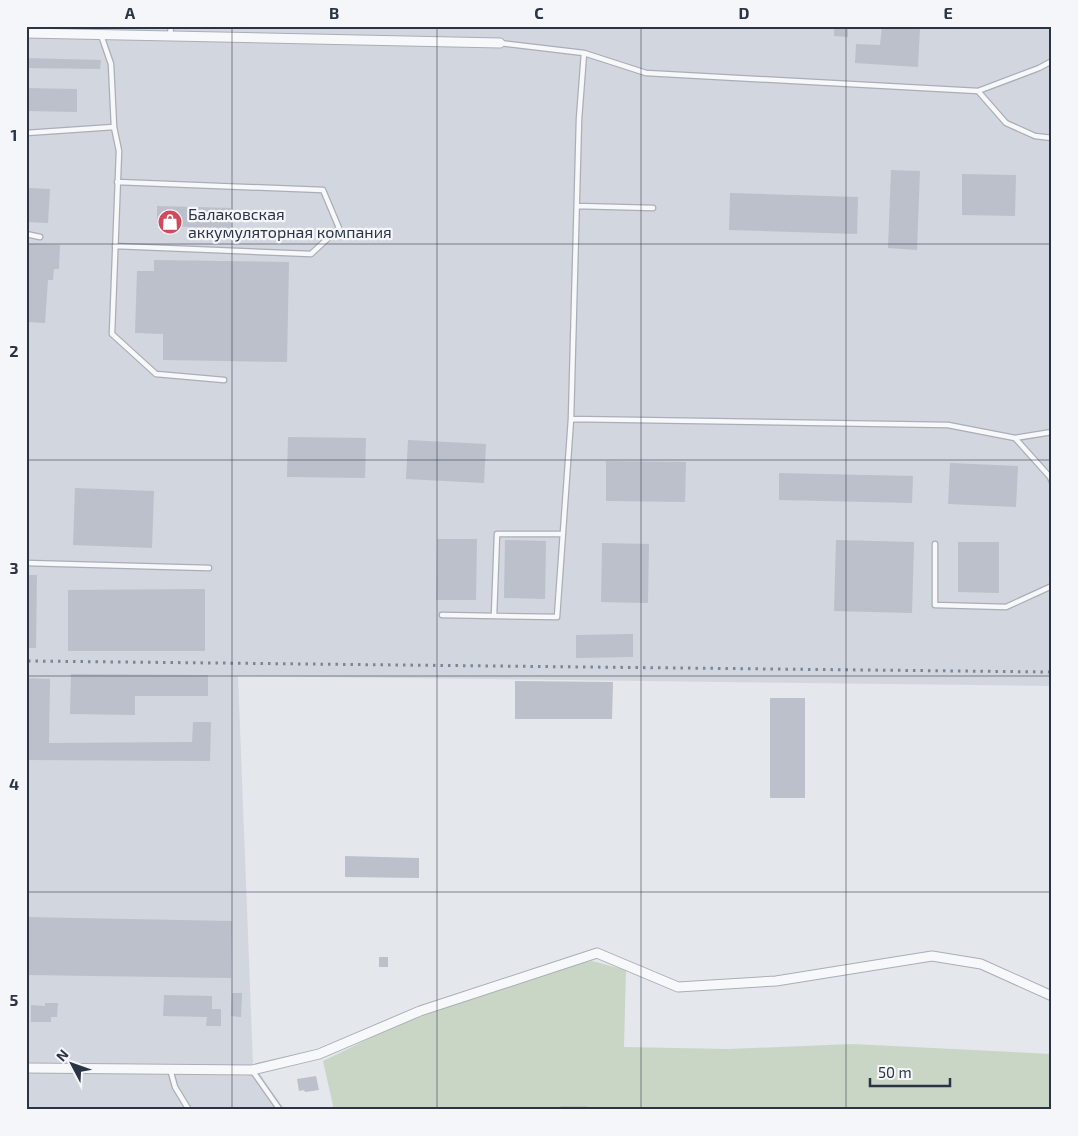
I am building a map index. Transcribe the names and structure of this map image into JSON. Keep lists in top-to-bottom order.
{
  "places": {
    "shop": ["Балаковская аккумуляторная компания"]
  },
  "scale_bar": "50 m",
  "north": "top left",
  "grid": {
    "columns": [
      "A",
      "B",
      "C",
      "D",
      "E"
    ],
    "rows": [
      "1",
      "2",
      "3",
      "4",
      "5"
    ]
  }
}
